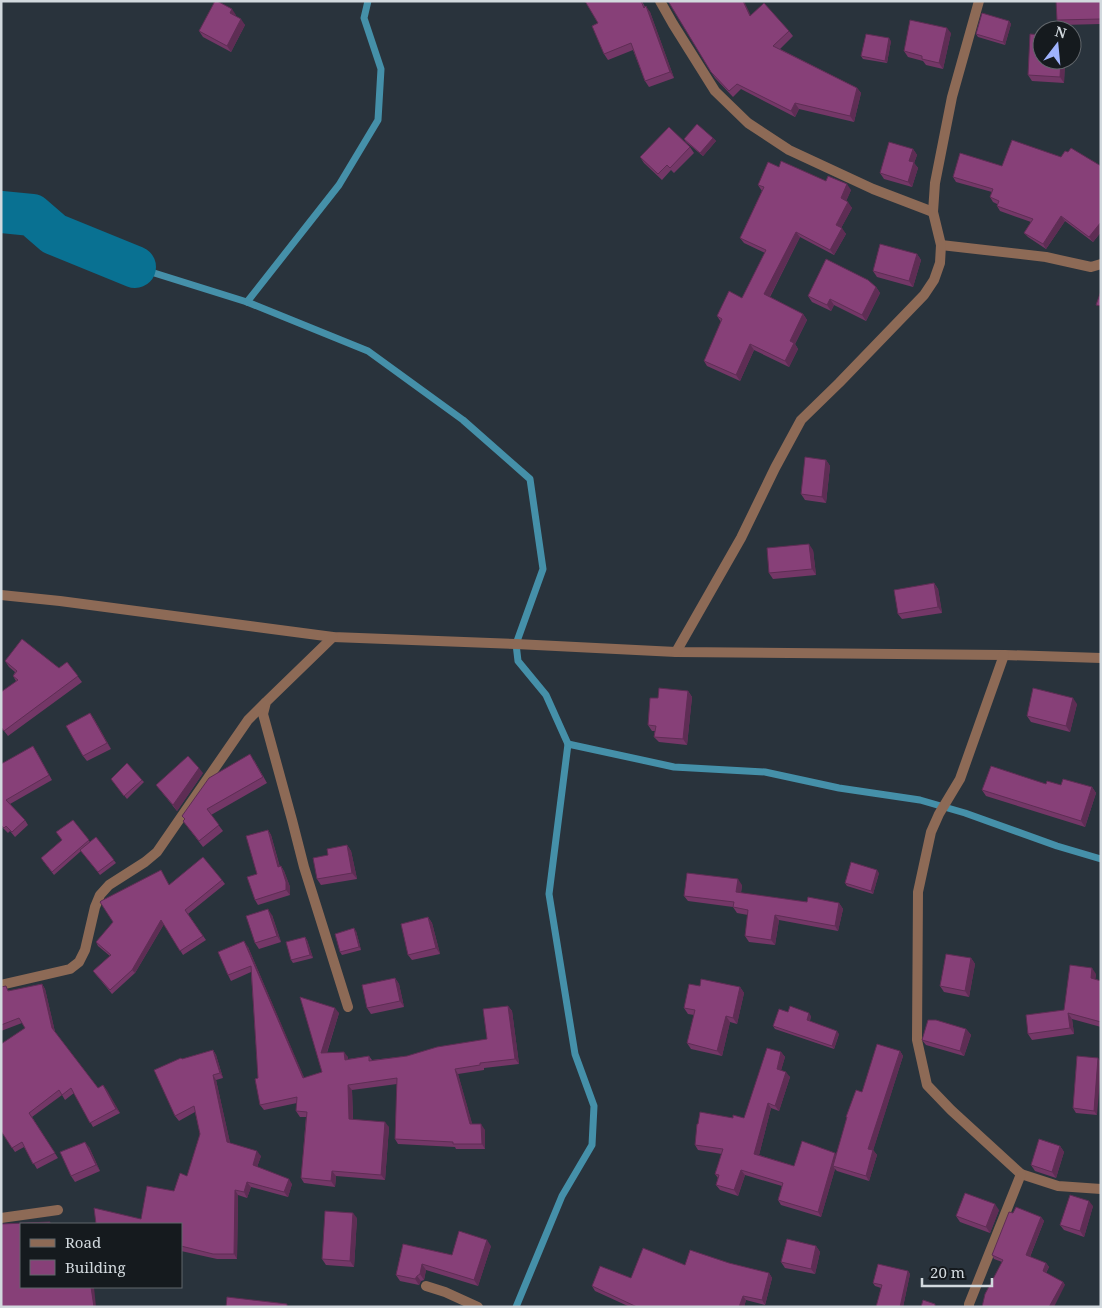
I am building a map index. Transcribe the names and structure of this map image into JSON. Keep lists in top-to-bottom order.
{
  "legend": ["Road", "Building"],
  "scale_bar": "20 m",
  "north": "top"
}
